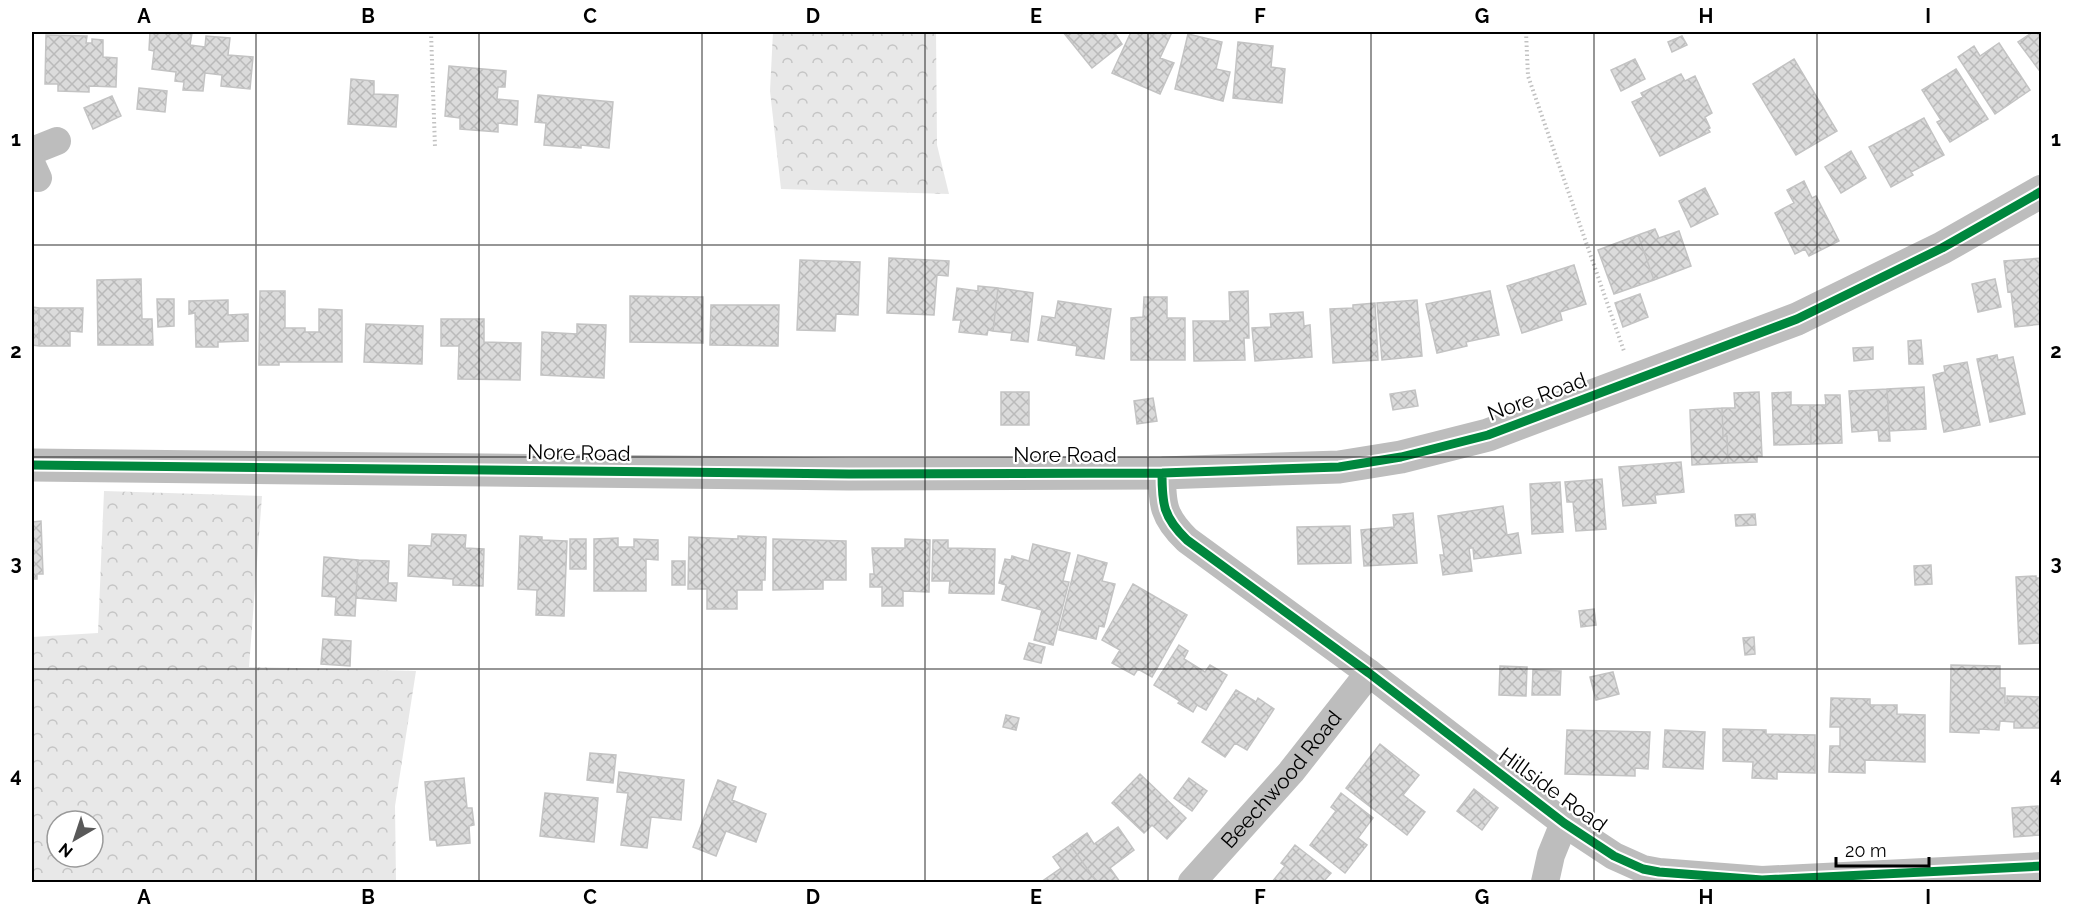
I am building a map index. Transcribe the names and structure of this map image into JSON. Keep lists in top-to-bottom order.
{
  "streets": {
    "street": ["Nore Road", "Beechwood Road", "Hillside Road"]
  },
  "crossings": [
    ["Nore Road", "Hillside Road"],
    ["Beechwood Road", "Hillside Road"]
  ],
  "scale_bar": "20 m",
  "north": "bottom left",
  "grid": {
    "columns": [
      "A",
      "B",
      "C",
      "D",
      "E",
      "F",
      "G",
      "H",
      "I"
    ],
    "rows": [
      "1",
      "2",
      "3",
      "4"
    ]
  }
}
